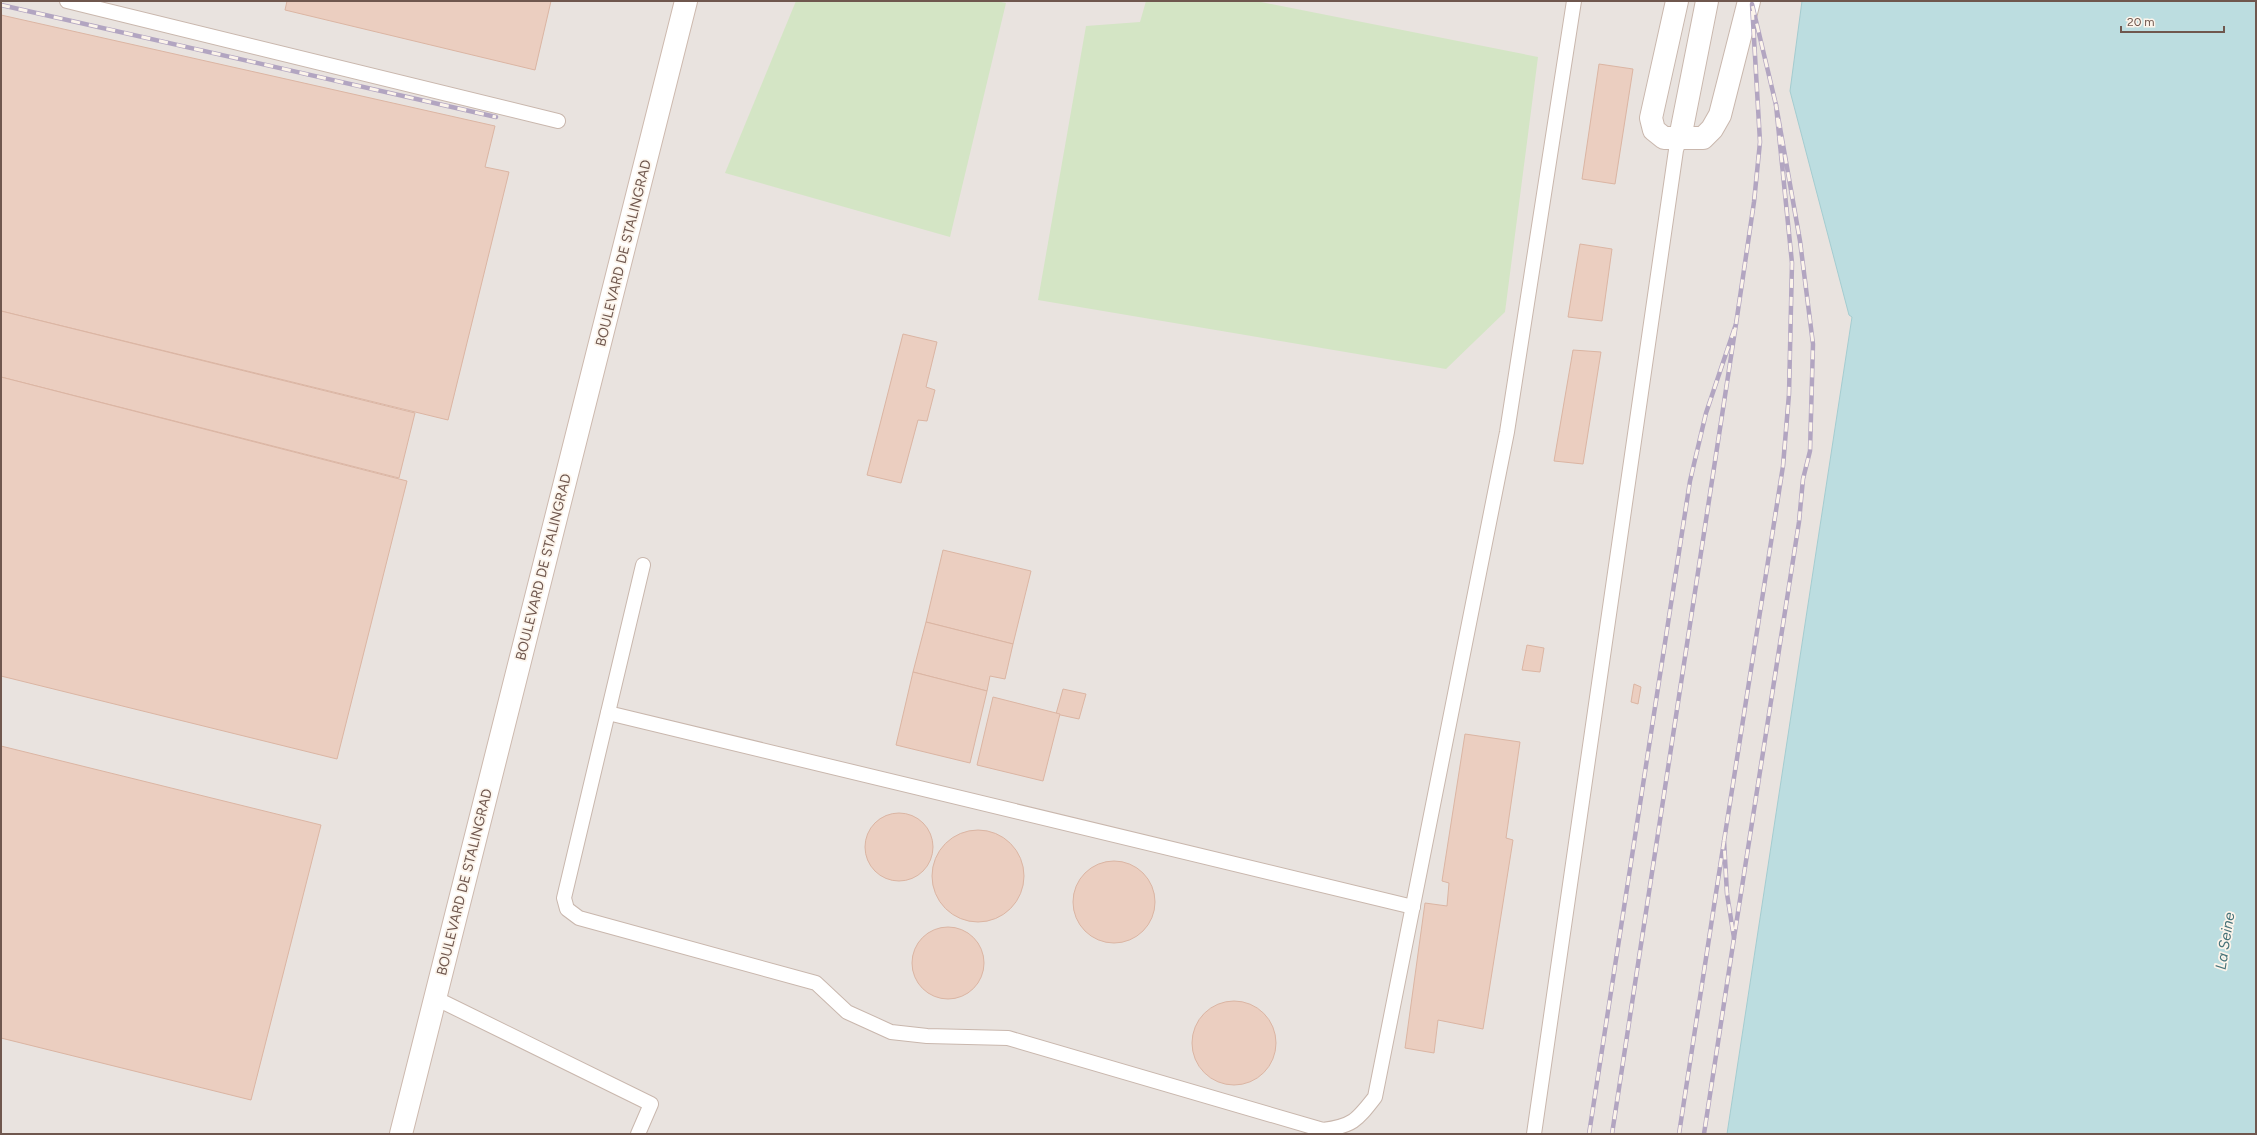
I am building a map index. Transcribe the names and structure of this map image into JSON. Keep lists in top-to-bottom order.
{
  "streets": {
    "main road": ["BOULEVARD DE STALINGRAD"]
  },
  "water": ["La Seine"],
  "scale_bar": "20 m"
}
